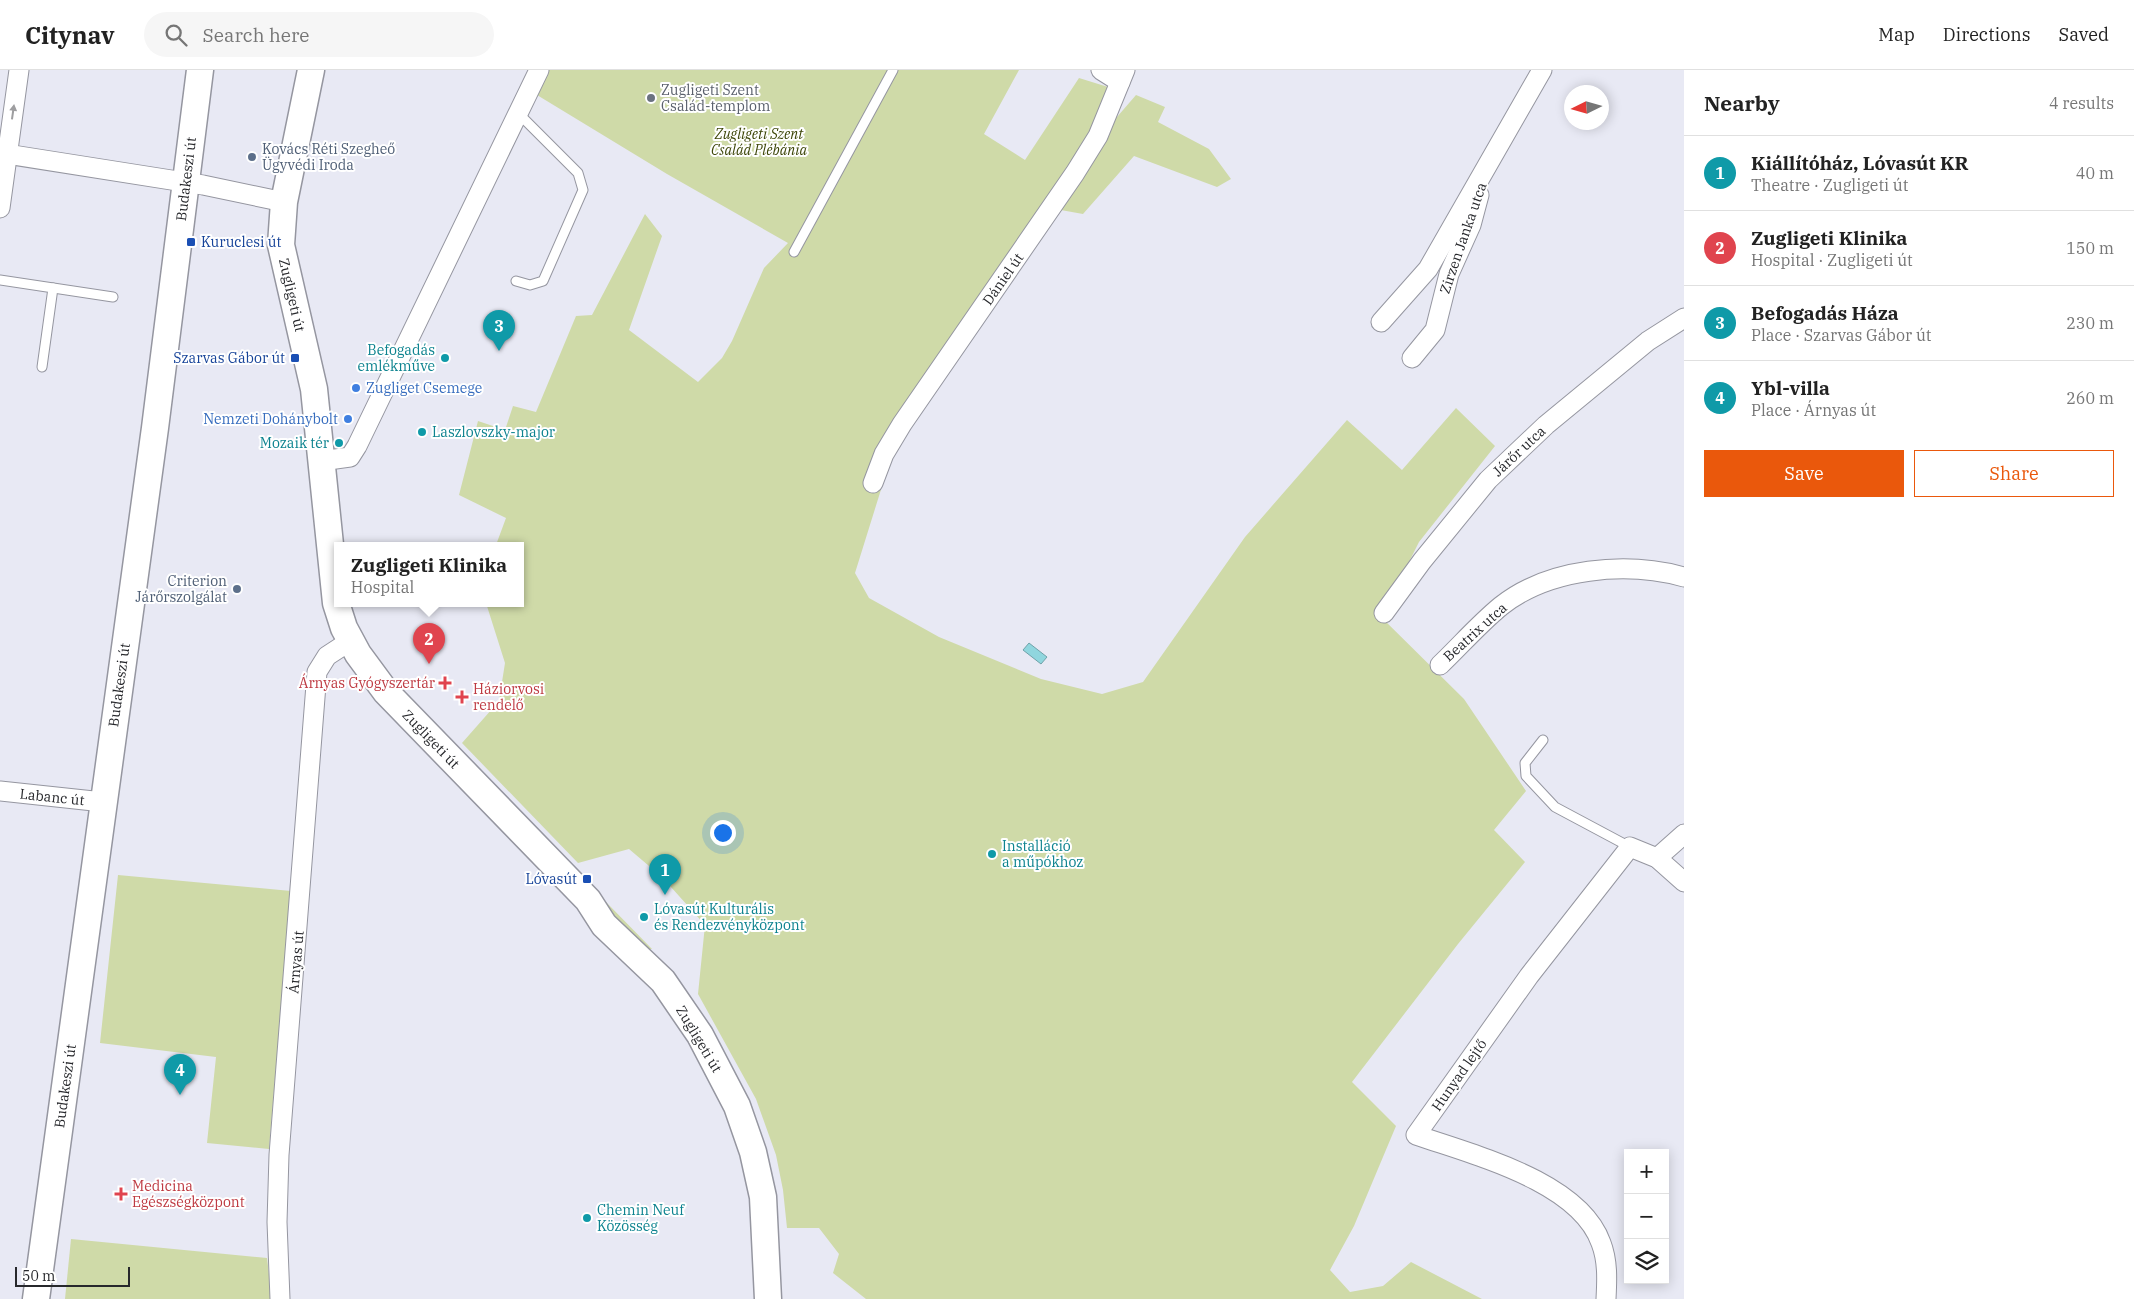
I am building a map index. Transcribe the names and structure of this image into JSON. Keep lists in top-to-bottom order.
{
  "streets": {
    "street": [
      "Budakeszi út",
      "Zirzen Janka utca",
      "Dániel út",
      "Zugligeti út",
      "Járőr utca",
      "Beatrix utca",
      "Labanc út",
      "Árnyas út",
      "Hunyad lejtő"
    ]
  },
  "crossings": [
    ["Budakeszi út", "Labanc út"],
    ["Zugligeti út", "Árnyas út"]
  ],
  "parks": ["Zugligeti Szent Család Plébánia"],
  "places": {
    "other": [
      "Zugligeti Szent Család-templom",
      "Kovács Réti Szegheő Ügyvédi Iroda",
      "Befogadás emlékműve",
      "Zugliget Csemege",
      "Nemzeti Dohánybolt",
      "Laszlovszky-major",
      "Mozaik tér",
      "Criterion Járőrszolgálat",
      "Installáció a műpókhoz",
      "Lóvasút Kulturális és Rendezvényközpont",
      "Chemin Neuf Közösség"
    ],
    "transit": ["Kuruclesi út", "Szarvas Gábor út", "Lóvasút"],
    "health": ["Árnyas Gyógyszertár", "Háziorvosi rendelő", "Medicina Egészségközpont"]
  },
  "scale_bar": "50 m",
  "north": "left",
  "page": {
    "header": "Citynav",
    "search": "Search here",
    "nav": ["Map", "Directions", "Saved"],
    "heading": ["Nearby", "4 results"],
    "list": [
      {
        "mark": "1",
        "name": "Kiállítóház, Lóvasút KR",
        "note": "Theatre · Zugligeti út",
        "value": "40 m"
      },
      {
        "mark": "2",
        "name": "Zugligeti Klinika",
        "note": "Hospital · Zugligeti út",
        "value": "150 m"
      },
      {
        "mark": "3",
        "name": "Befogadás Háza",
        "note": "Place · Szarvas Gábor út",
        "value": "230 m"
      },
      {
        "mark": "4",
        "name": "Ybl-villa",
        "note": "Place · Árnyas út",
        "value": "260 m"
      }
    ],
    "pins": [
      "3",
      "2",
      "1",
      "4"
    ],
    "buttons": ["Save", "Share"],
    "popup": ["Zugligeti Klinika", "Hospital"],
    "map_buttons": ["+", "−"],
    "scale": "50 m"
  }
}
